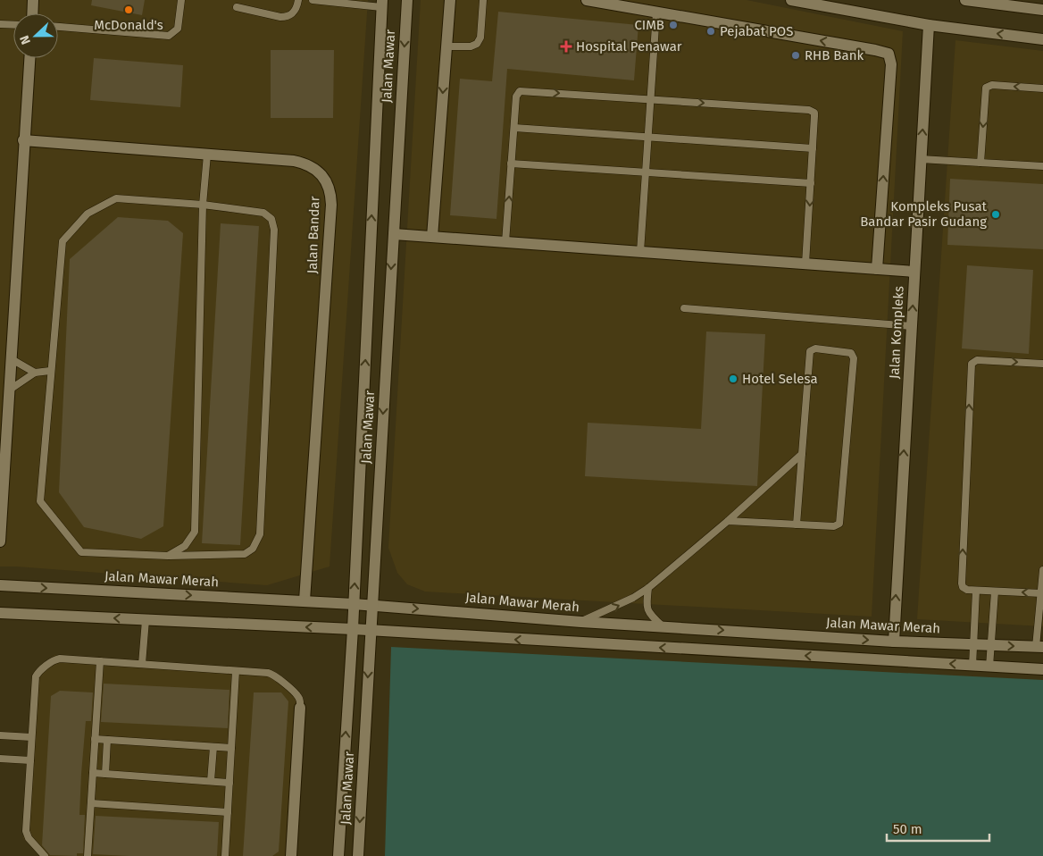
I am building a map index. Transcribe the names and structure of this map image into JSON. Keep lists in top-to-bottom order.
{
  "streets": {
    "street": [
      "Jalan Mawar",
      "Jalan Bandar",
      "Jalan Kompleks",
      "Jalan Mawar Merah"
    ]
  },
  "crossings": [
    ["Jalan Mawar", "Jalan Mawar Merah"],
    ["Jalan Bandar", "Jalan Mawar Merah"],
    ["Jalan Kompleks", "Jalan Mawar Merah"]
  ],
  "one_way": ["Jalan Kompleks"],
  "places": {
    "other": [
      "McDonald's",
      "CIMB",
      "Pejabat POS",
      "RHB Bank",
      "Kompleks Pusat Bandar Pasir Gudang",
      "Hotel Selesa"
    ],
    "health": ["Hospital Penawar"]
  },
  "scale_bar": "50 m",
  "north": "left"
}
